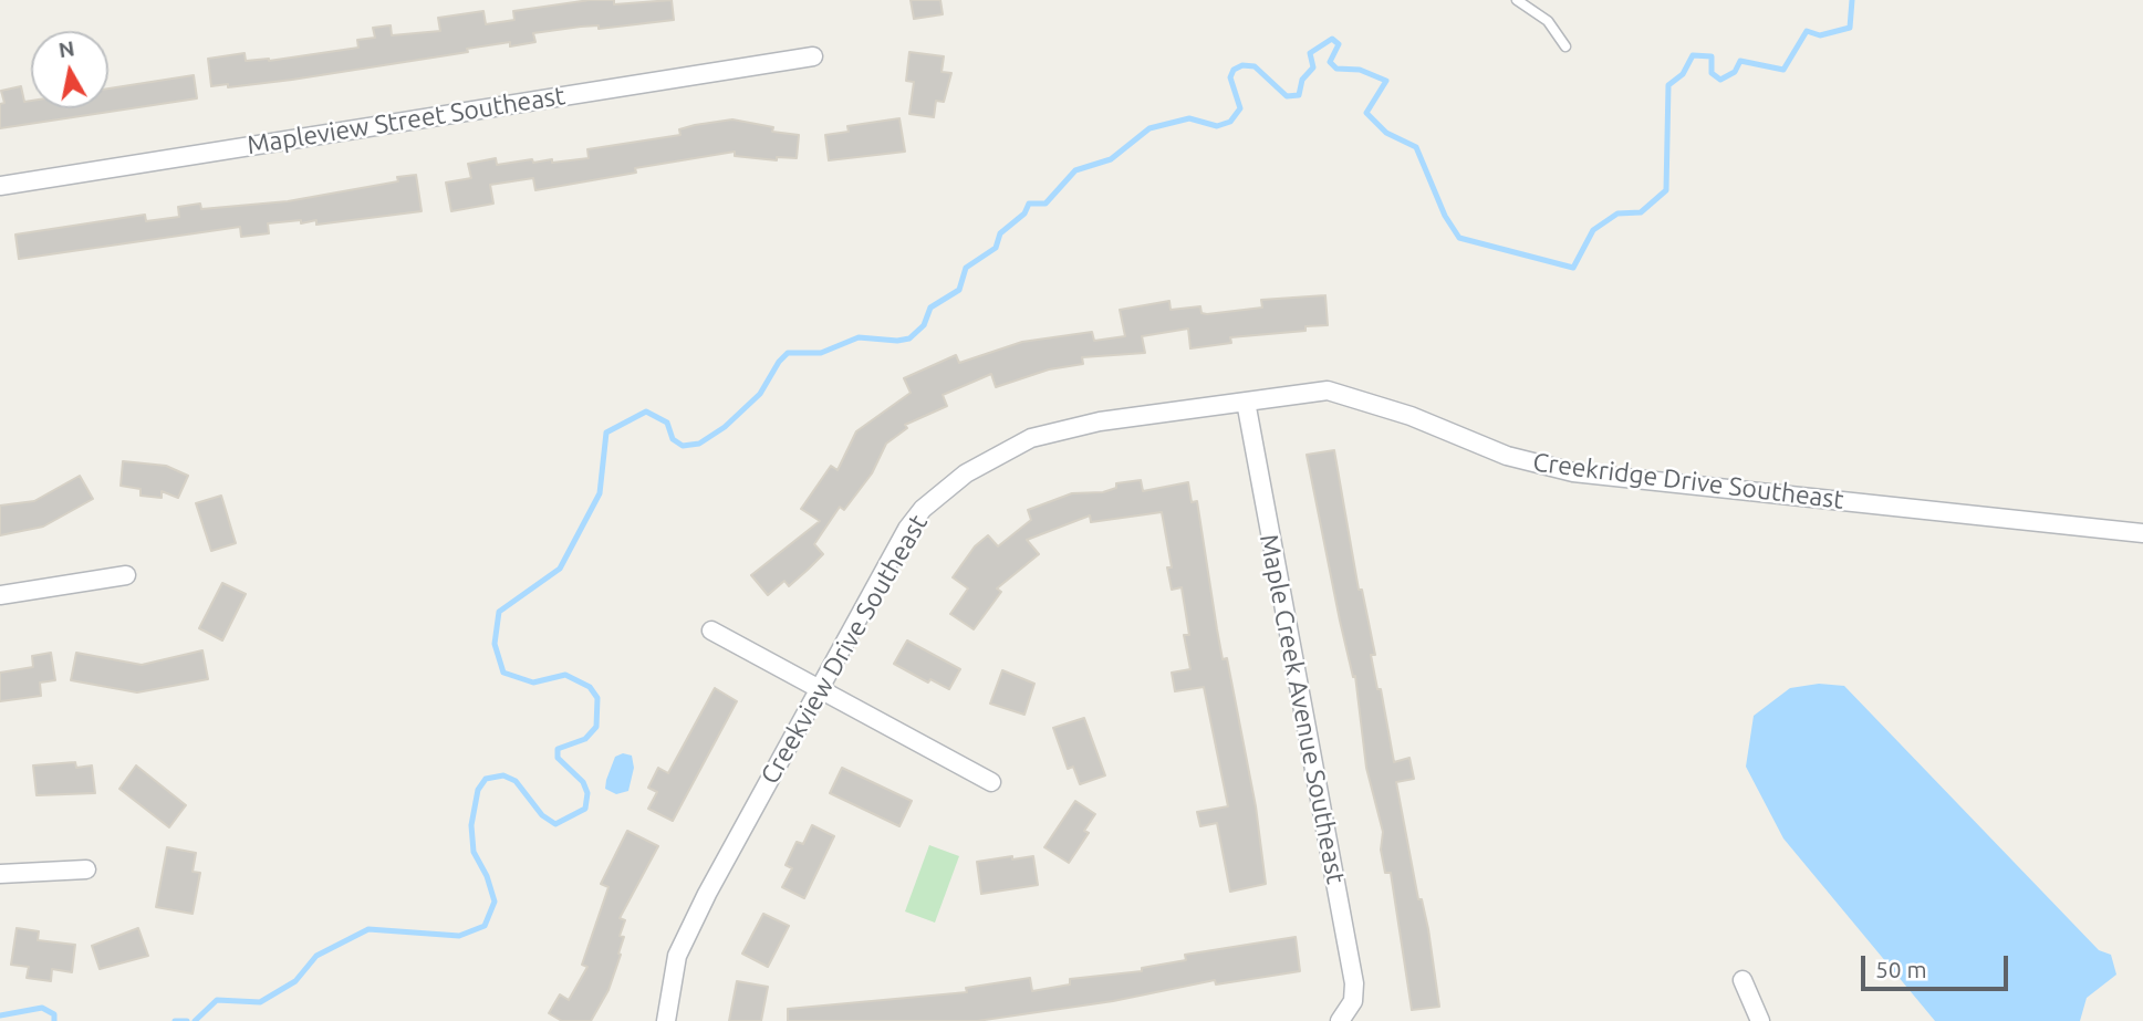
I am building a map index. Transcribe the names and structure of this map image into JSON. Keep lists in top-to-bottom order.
{
  "streets": {
    "street": [
      "Mapleview Street Southeast",
      "Creekridge Drive Southeast",
      "Creekview Drive Southeast",
      "Maple Creek Avenue Southeast"
    ]
  },
  "crossings": [
    ["Creekridge Drive Southeast", "Creekview Drive Southeast"],
    ["Creekridge Drive Southeast", "Maple Creek Avenue Southeast"],
    ["Creekview Drive Southeast", "Maple Creek Avenue Southeast"]
  ],
  "scale_bar": "50 m",
  "north": "top"
}
